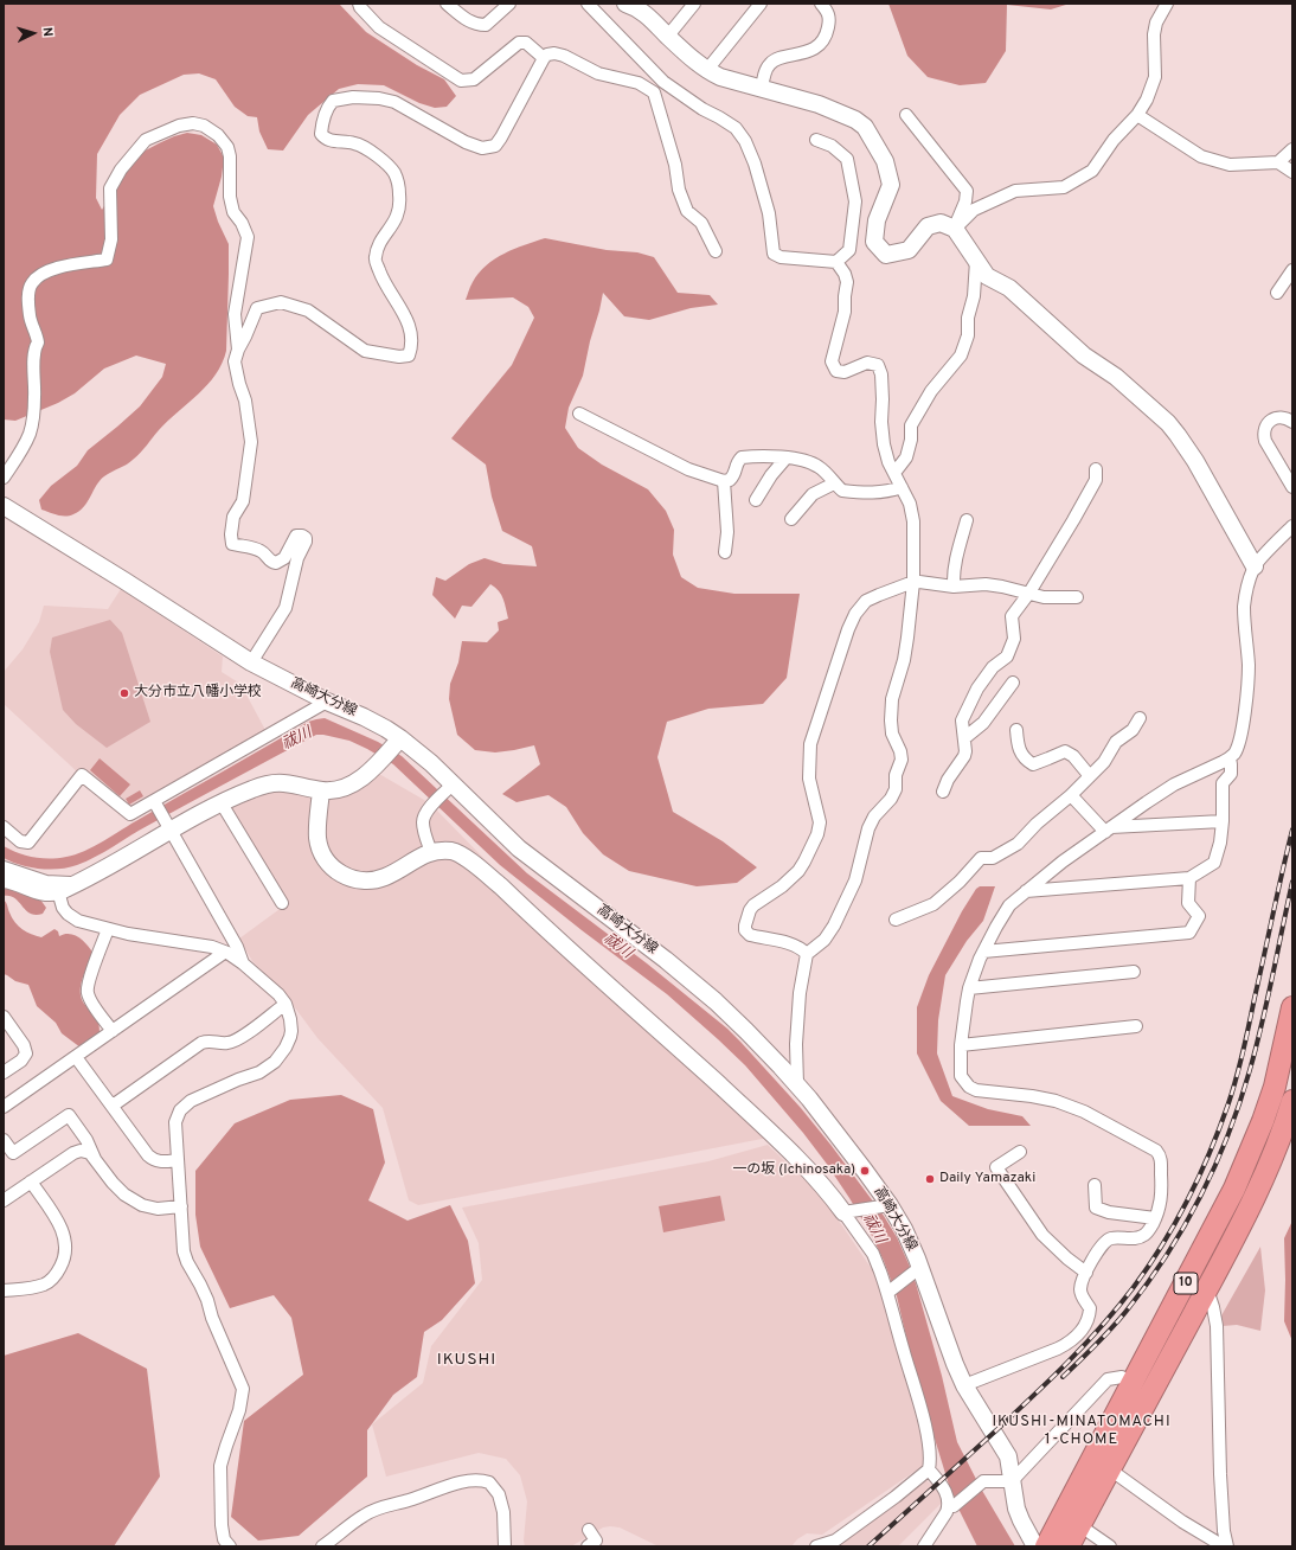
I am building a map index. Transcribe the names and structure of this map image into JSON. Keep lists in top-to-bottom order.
{
  "streets": {
    "highway": ["10"],
    "street": ["高崎大分線"]
  },
  "districts": ["IKUSHI", "IKUSHI-MINATOMACHI 1-CHOME"],
  "water": ["祓川"],
  "places": ["大分市立八幡小学校", "一の坂 (Ichinosaka)", "Daily Yamazaki"],
  "north": "right"
}
